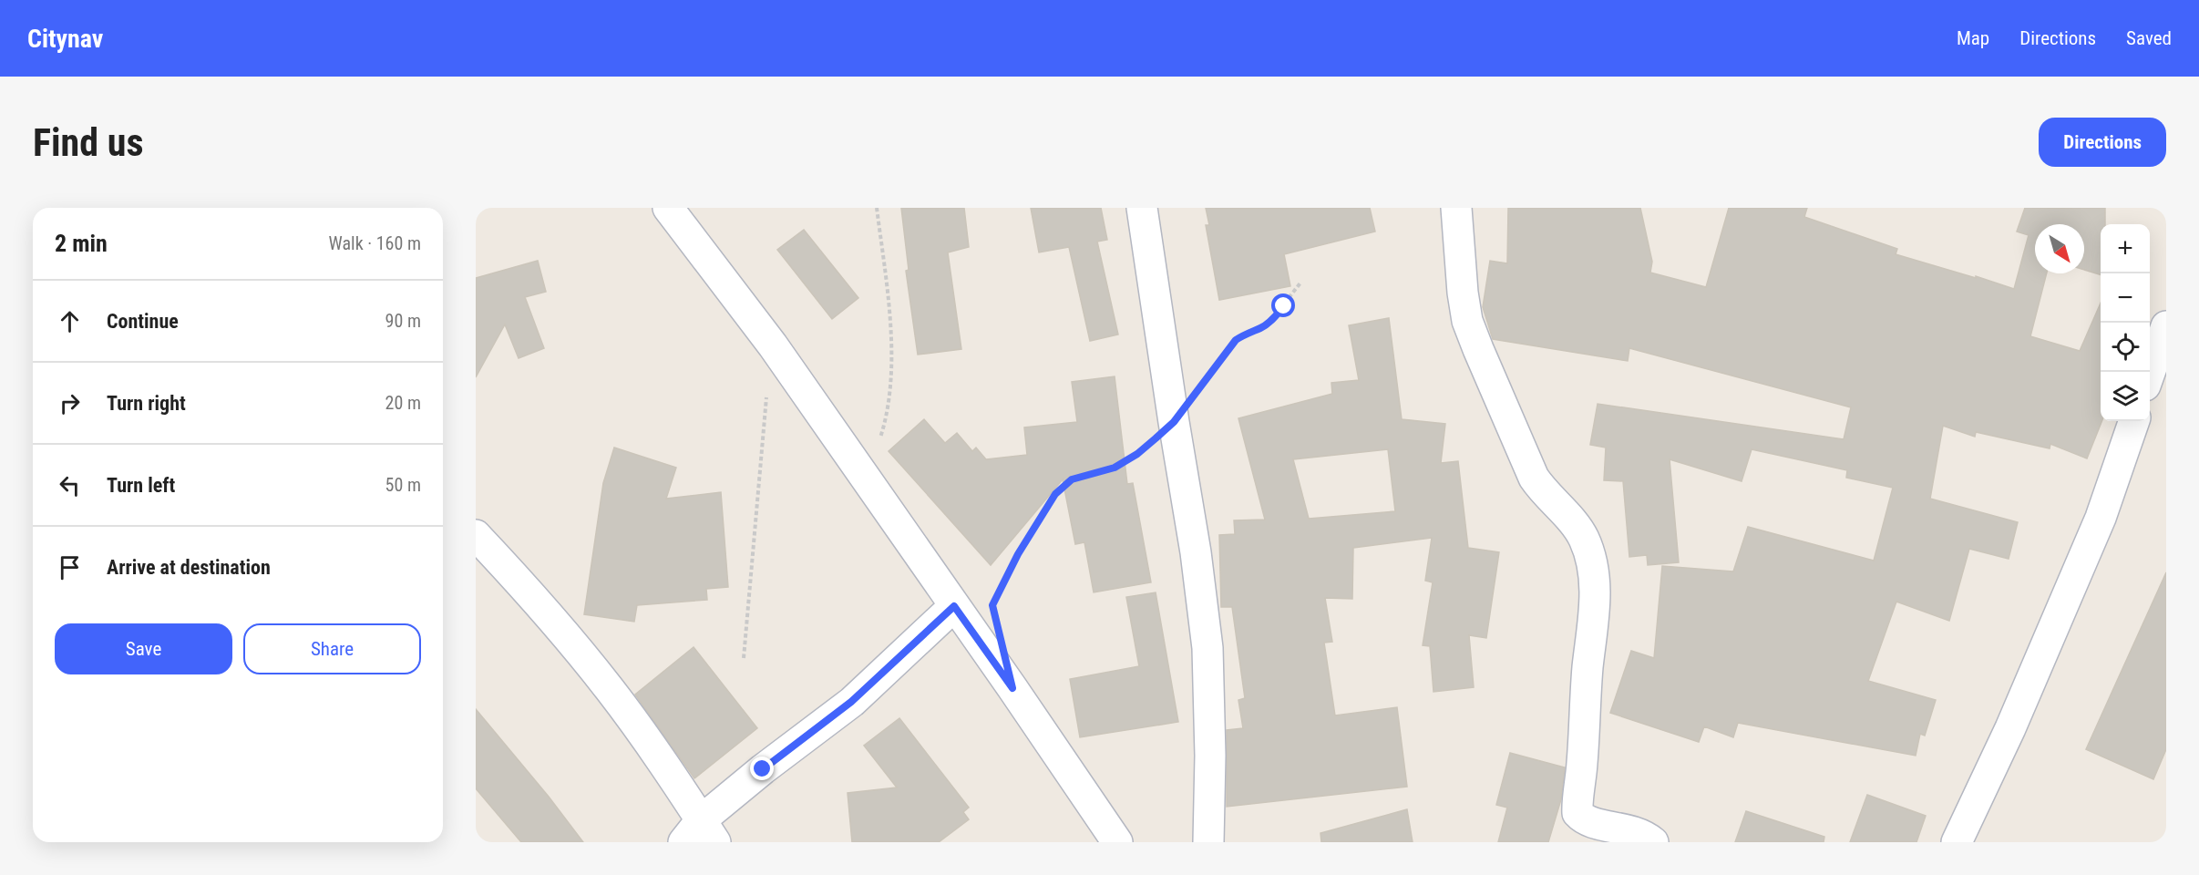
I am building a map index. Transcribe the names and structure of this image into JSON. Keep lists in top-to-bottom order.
{
  "north": "bottom right",
  "page": {
    "header": "Citynav",
    "nav": ["Map", "Directions", "Saved"],
    "buttons": [
      "Directions",
      ["Save", "Share"]
    ],
    "title": "Find us",
    "heading": ["2 min", "Walk · 160 m"],
    "map_buttons": ["+", "−"],
    "list": [
      ["Continue", "90 m"],
      ["Turn right", "20 m"],
      ["Turn left", "50 m"],
      "Arrive at destination"
    ]
  }
}
